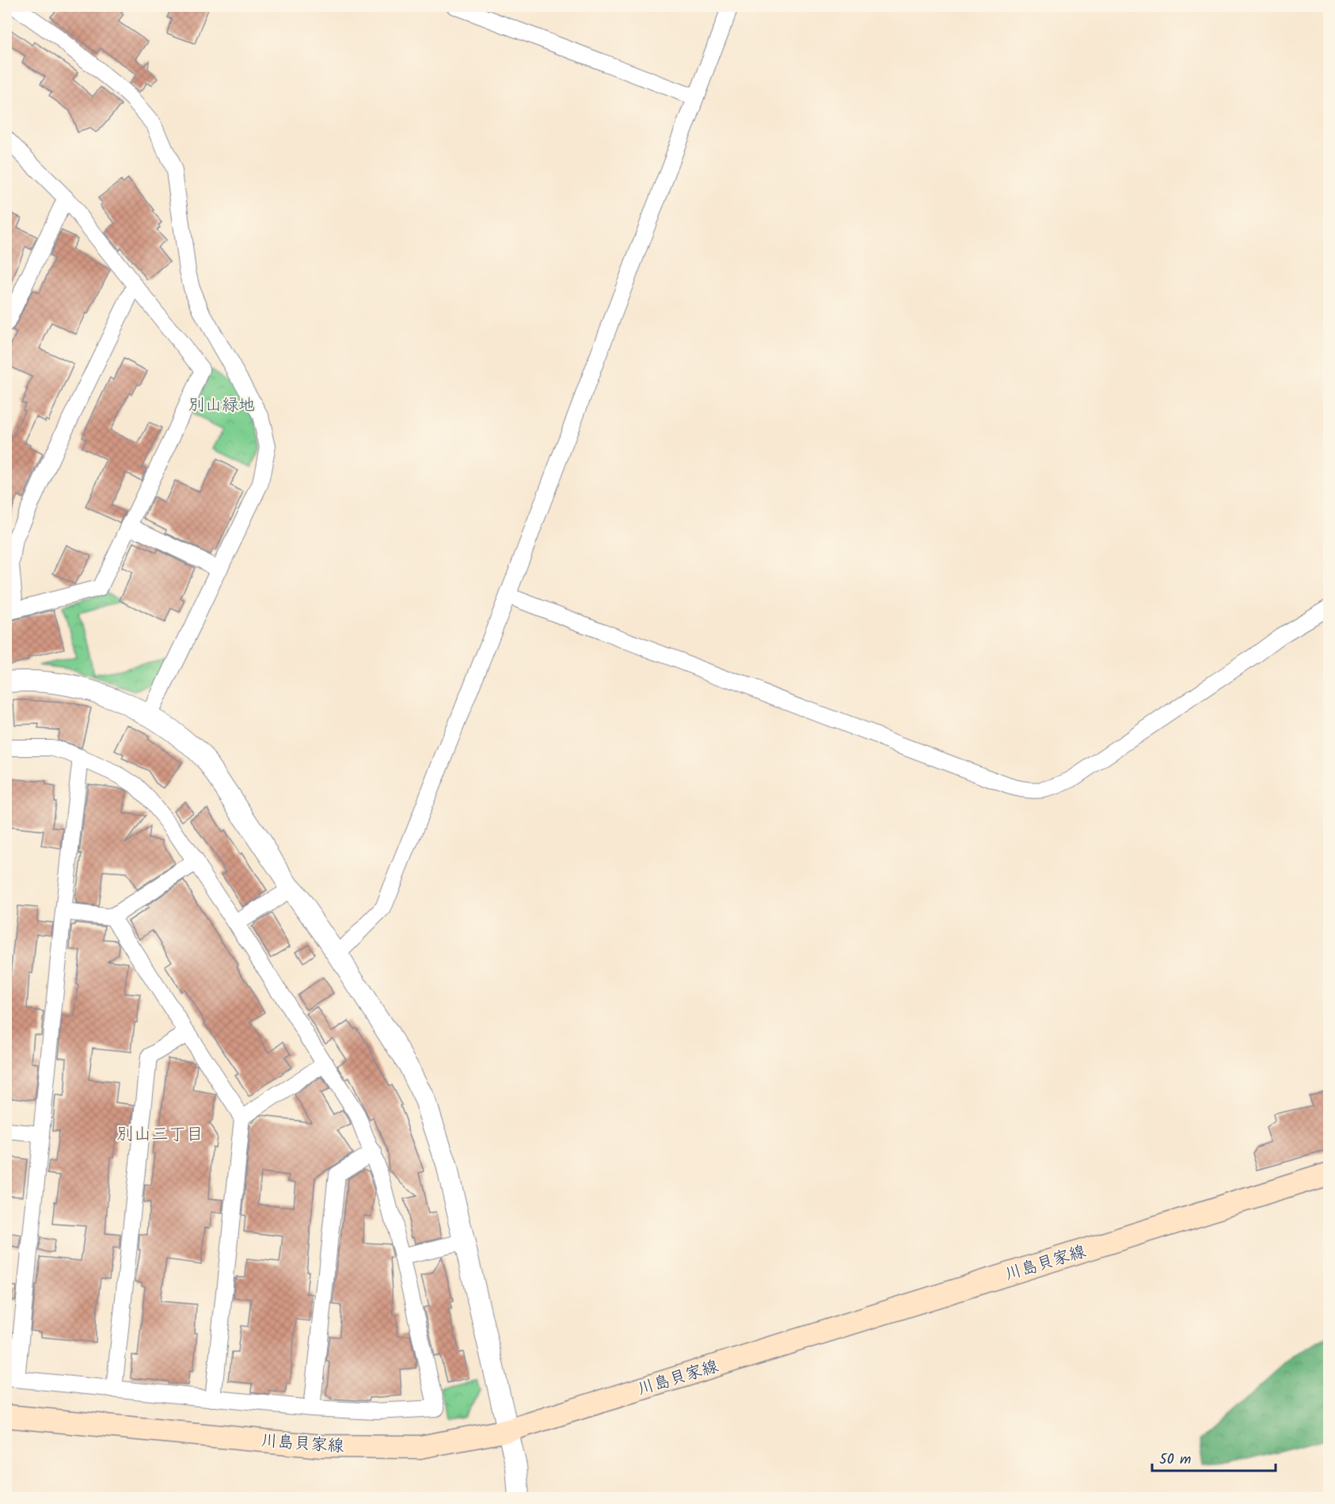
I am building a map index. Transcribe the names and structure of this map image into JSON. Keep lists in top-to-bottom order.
{
  "streets": {
    "main road": ["川島貝家線"]
  },
  "districts": ["別山三丁目"],
  "parks": ["別山緑地"],
  "scale_bar": "50 m"
}
